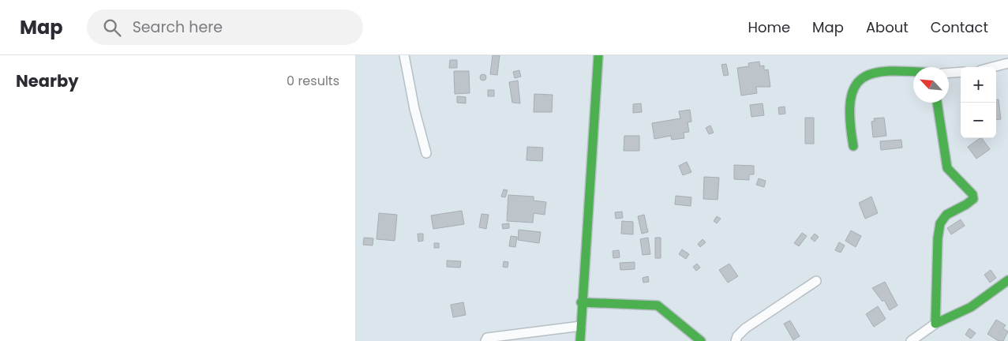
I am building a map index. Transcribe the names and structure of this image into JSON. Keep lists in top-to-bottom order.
{
  "north": "top left",
  "page": {
    "header": "Map",
    "search": "Search here",
    "nav": [
      "Home",
      "Map",
      "About",
      "Contact"
    ],
    "heading": ["Nearby", "0 results"],
    "map_buttons": ["+", "−"]
  }
}
